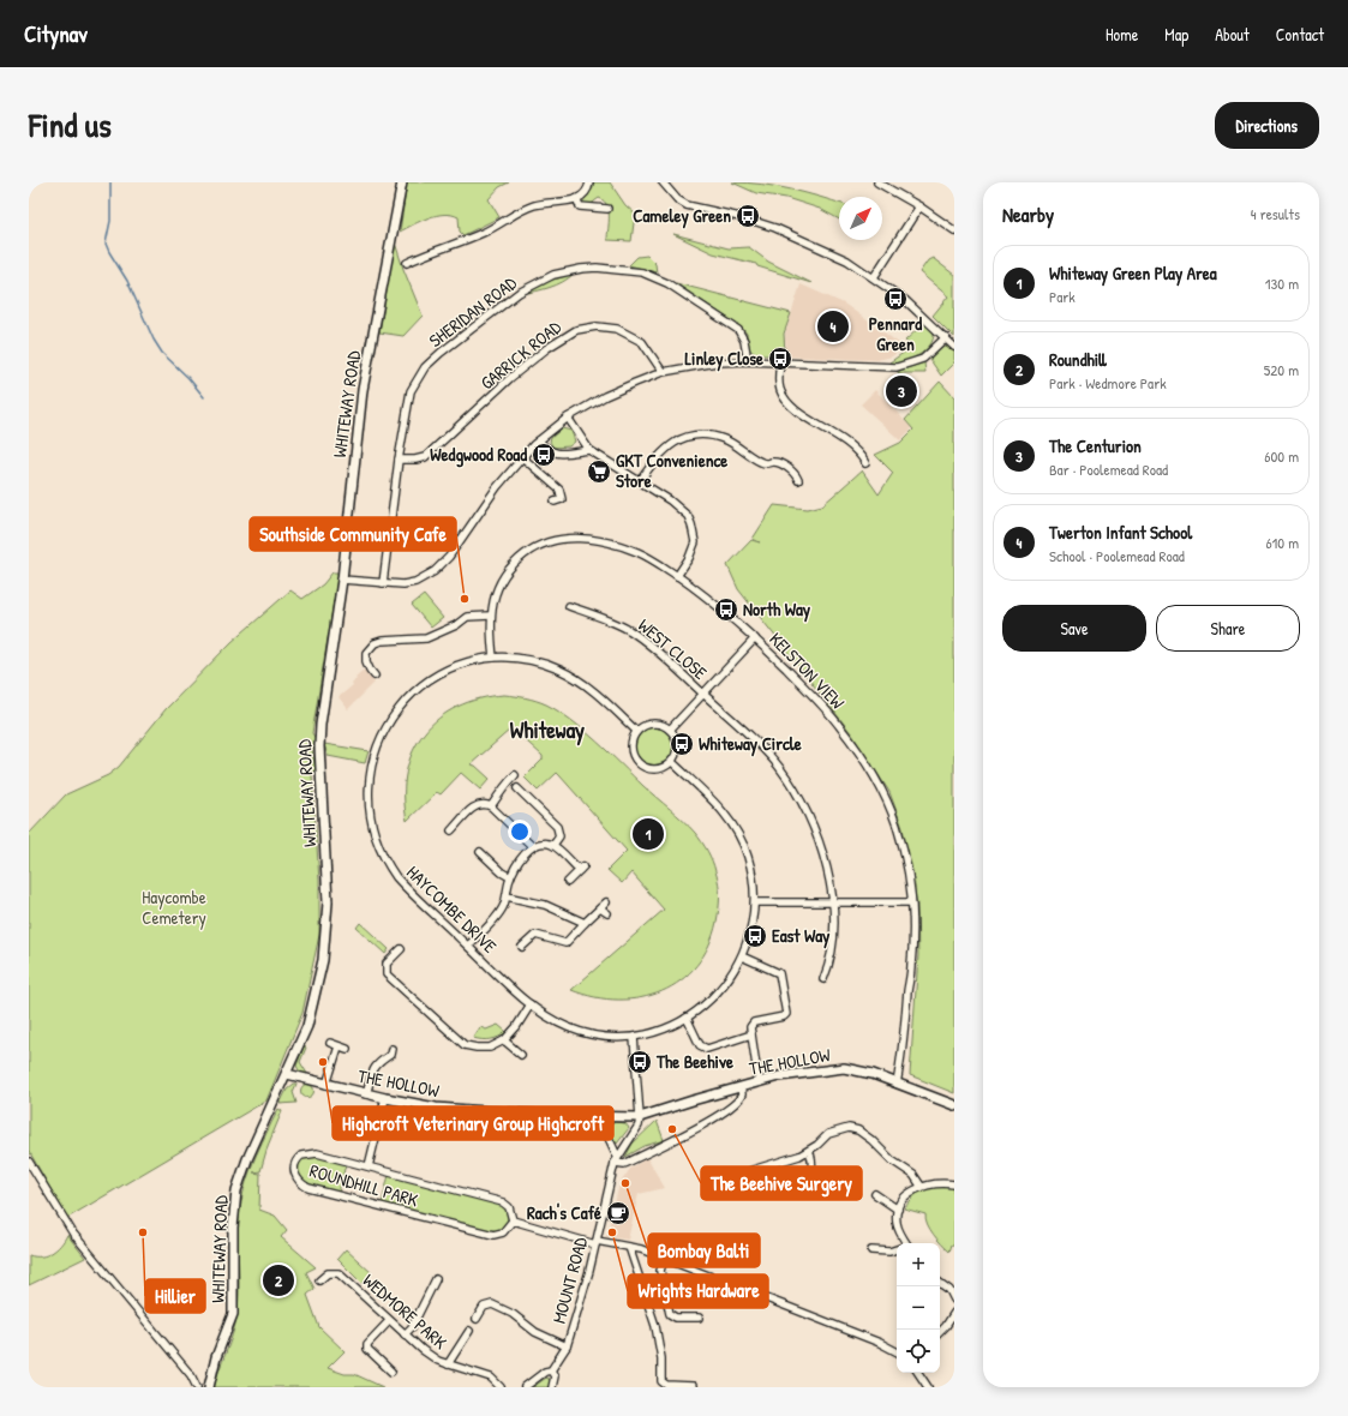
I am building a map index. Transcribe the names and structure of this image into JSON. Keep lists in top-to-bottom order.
{
  "streets": {
    "street": [
      "SHERIDAN ROAD",
      "GARRICK ROAD",
      "WHITEWAY ROAD",
      "WEST CLOSE",
      "KELSTON VIEW",
      "HAYCOMBE DRIVE",
      "THE HOLLOW",
      "ROUNDHILL PARK",
      "MOUNT ROAD",
      "WEDMORE PARK"
    ]
  },
  "crossings": [
    ["SHERIDAN ROAD", "GARRICK ROAD"],
    ["WHITEWAY ROAD", "THE HOLLOW"],
    ["KELSTON VIEW", "HAYCOMBE DRIVE"],
    ["KELSTON VIEW", "THE HOLLOW"],
    ["THE HOLLOW", "ROUNDHILL PARK"],
    ["THE HOLLOW", "MOUNT ROAD"]
  ],
  "districts": ["Whiteway"],
  "parks": ["Haycombe Cemetery"],
  "places": {
    "bus stop": [
      "Cameley Green",
      "Pennard Green",
      "Linley Close",
      "Wedgwood Road",
      "North Way",
      "Whiteway Circle",
      "East Way",
      "The Beehive"
    ],
    "supermarket": ["GKT Convenience Store"],
    "other": [
      "Southside Community Cafe",
      "Highcroft Veterinary Group Highcroft",
      "The Beehive Surgery",
      "Bombay Balti",
      "Hillier",
      "Wrights Hardware"
    ],
    "cafe": ["Rach's Café"]
  },
  "north": "top right",
  "page": {
    "header": "Citynav",
    "nav": [
      "Home",
      "Map",
      "About",
      "Contact"
    ],
    "title": "Find us",
    "buttons": [
      "Directions",
      ["Save", "Share"]
    ],
    "heading": ["Nearby", "4 results"],
    "list": [
      {
        "mark": "1",
        "name": "Whiteway Green Play Area",
        "note": "Park",
        "value": "130 m"
      },
      {
        "mark": "2",
        "name": "Roundhill",
        "note": "Park · Wedmore Park",
        "value": "520 m"
      },
      {
        "mark": "3",
        "name": "The Centurion",
        "note": "Bar · Poolemead Road",
        "value": "600 m"
      },
      {
        "mark": "4",
        "name": "Twerton Infant School",
        "note": "School · Poolemead Road",
        "value": "610 m"
      }
    ],
    "pins": [
      "4",
      "3",
      "1",
      "2"
    ],
    "map_buttons": ["+", "−"]
  }
}
